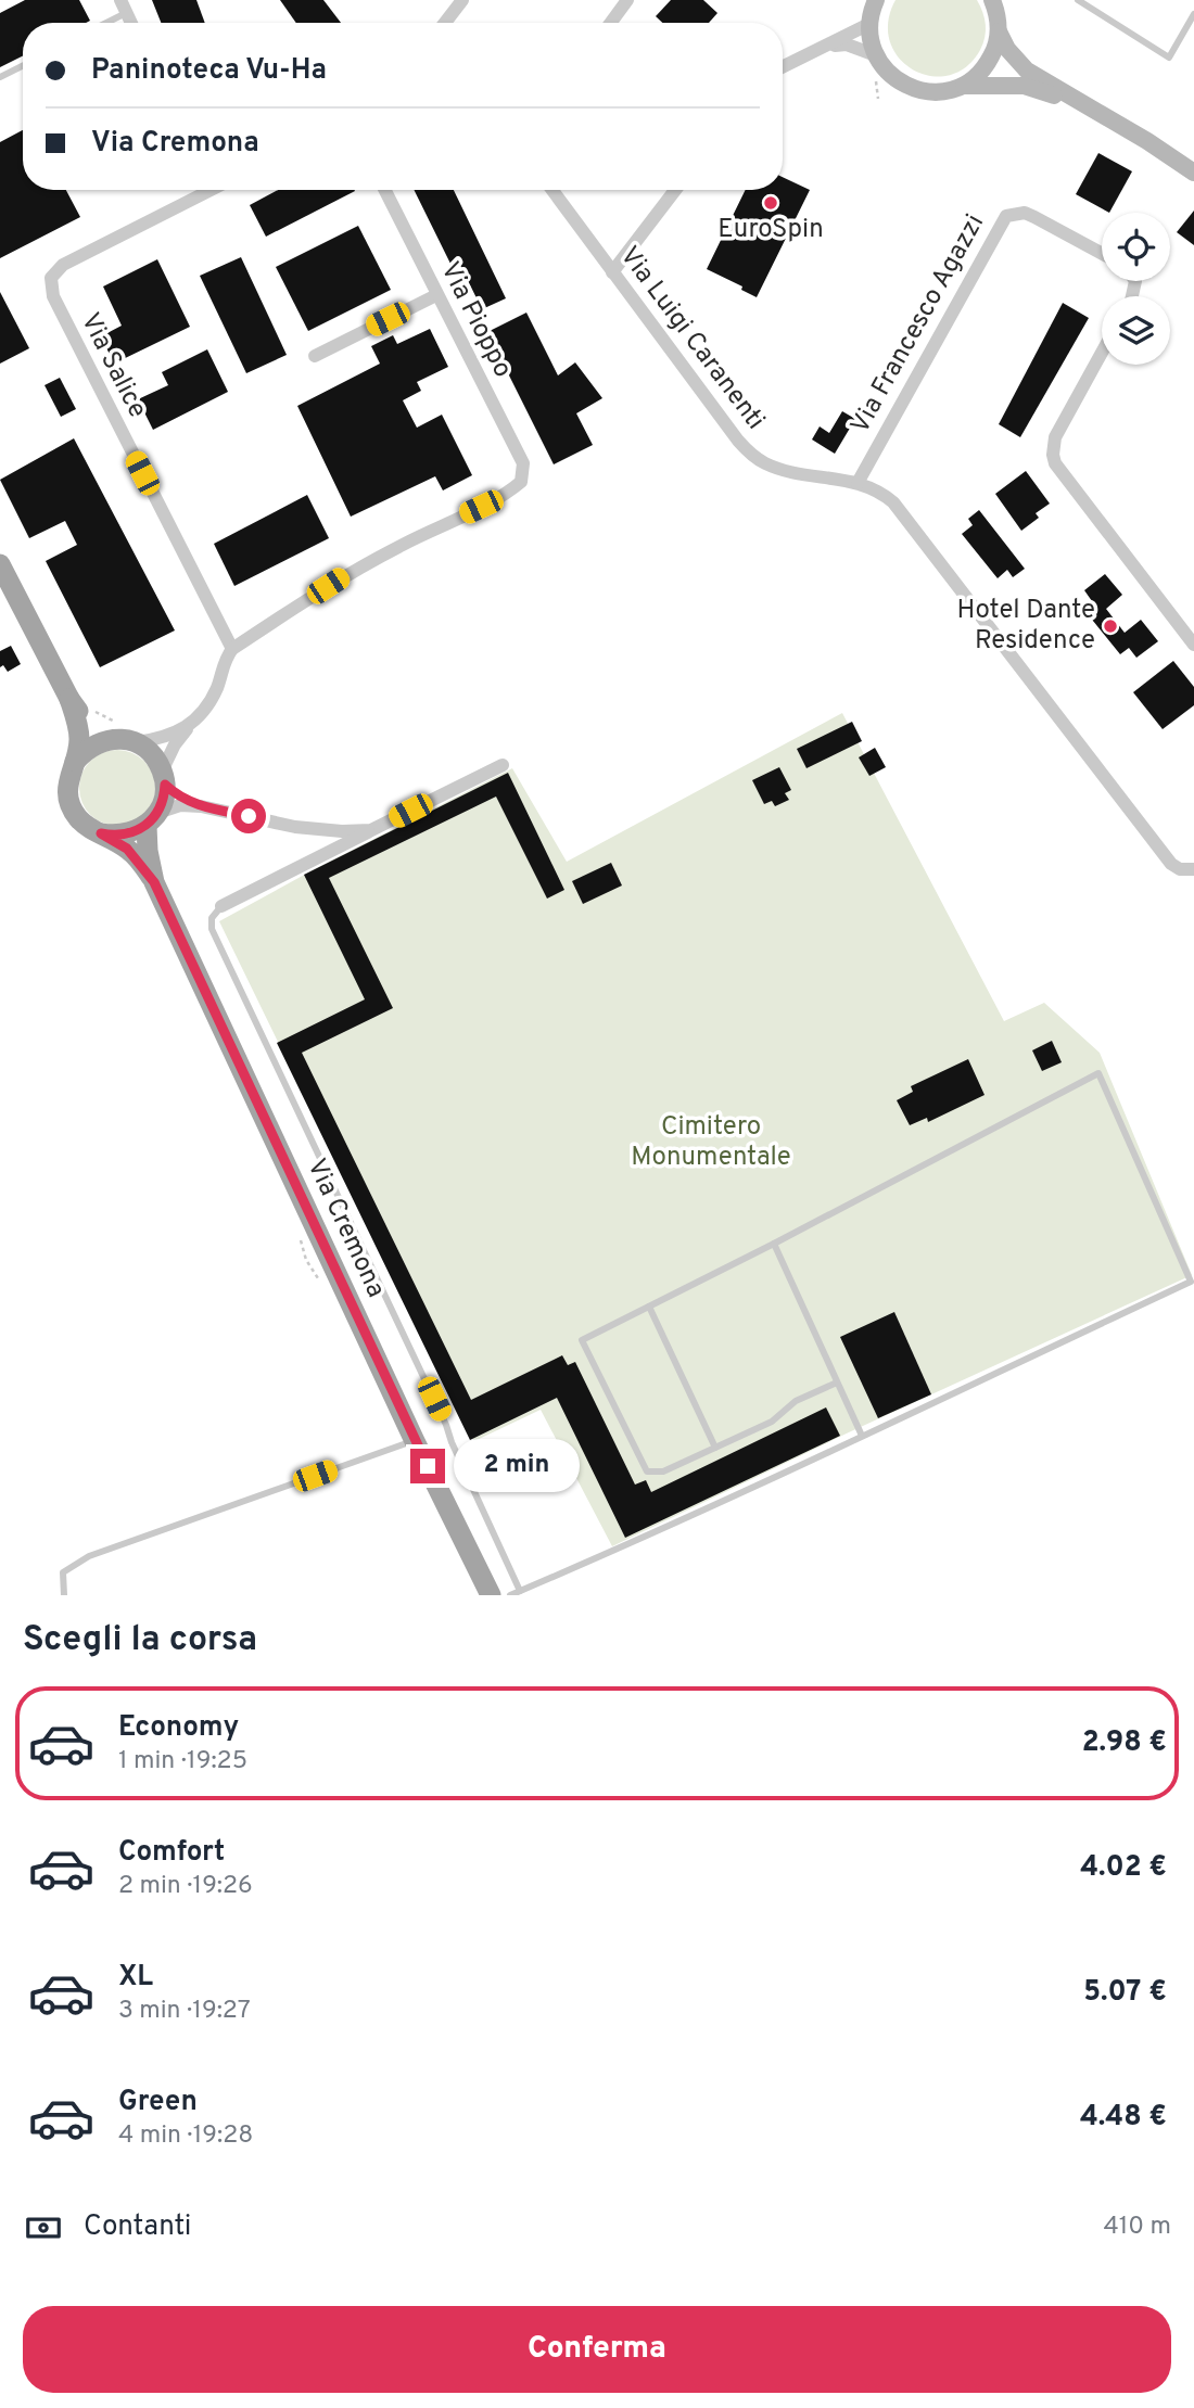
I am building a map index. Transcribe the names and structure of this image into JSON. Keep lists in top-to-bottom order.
{
  "streets": {
    "main road": ["Via Cremona"],
    "street": [
      "Via Pioppo",
      "Via Francesco Agazzi",
      "Via Luigi Caranenti",
      "Via Salice"
    ]
  },
  "crossings": [
    ["Via Pioppo", "Via Salice"],
    ["Via Francesco Agazzi", "Via Luigi Caranenti"]
  ],
  "parks": ["Cimitero Monumentale"],
  "places": ["EuroSpin", "Hotel Dante Residence"],
  "page": {
    "banner": ["Paninoteca Vu-Ha", "Via Cremona"],
    "bubble": "2 min",
    "heading": "Scegli la corsa",
    "list": [
      {
        "name": "Economy",
        "note": "1 min · 19:25",
        "value": "2.98 €"
      },
      {
        "name": "Comfort",
        "note": "2 min · 19:26",
        "value": "4.02 €"
      },
      {
        "name": "XL",
        "note": "3 min · 19:27",
        "value": "5.07 €"
      },
      {
        "name": "Green",
        "note": "4 min · 19:28",
        "value": "4.48 €"
      }
    ],
    "pay": ["Contanti", "410 m"],
    "buttons": "Conferma"
  }
}
